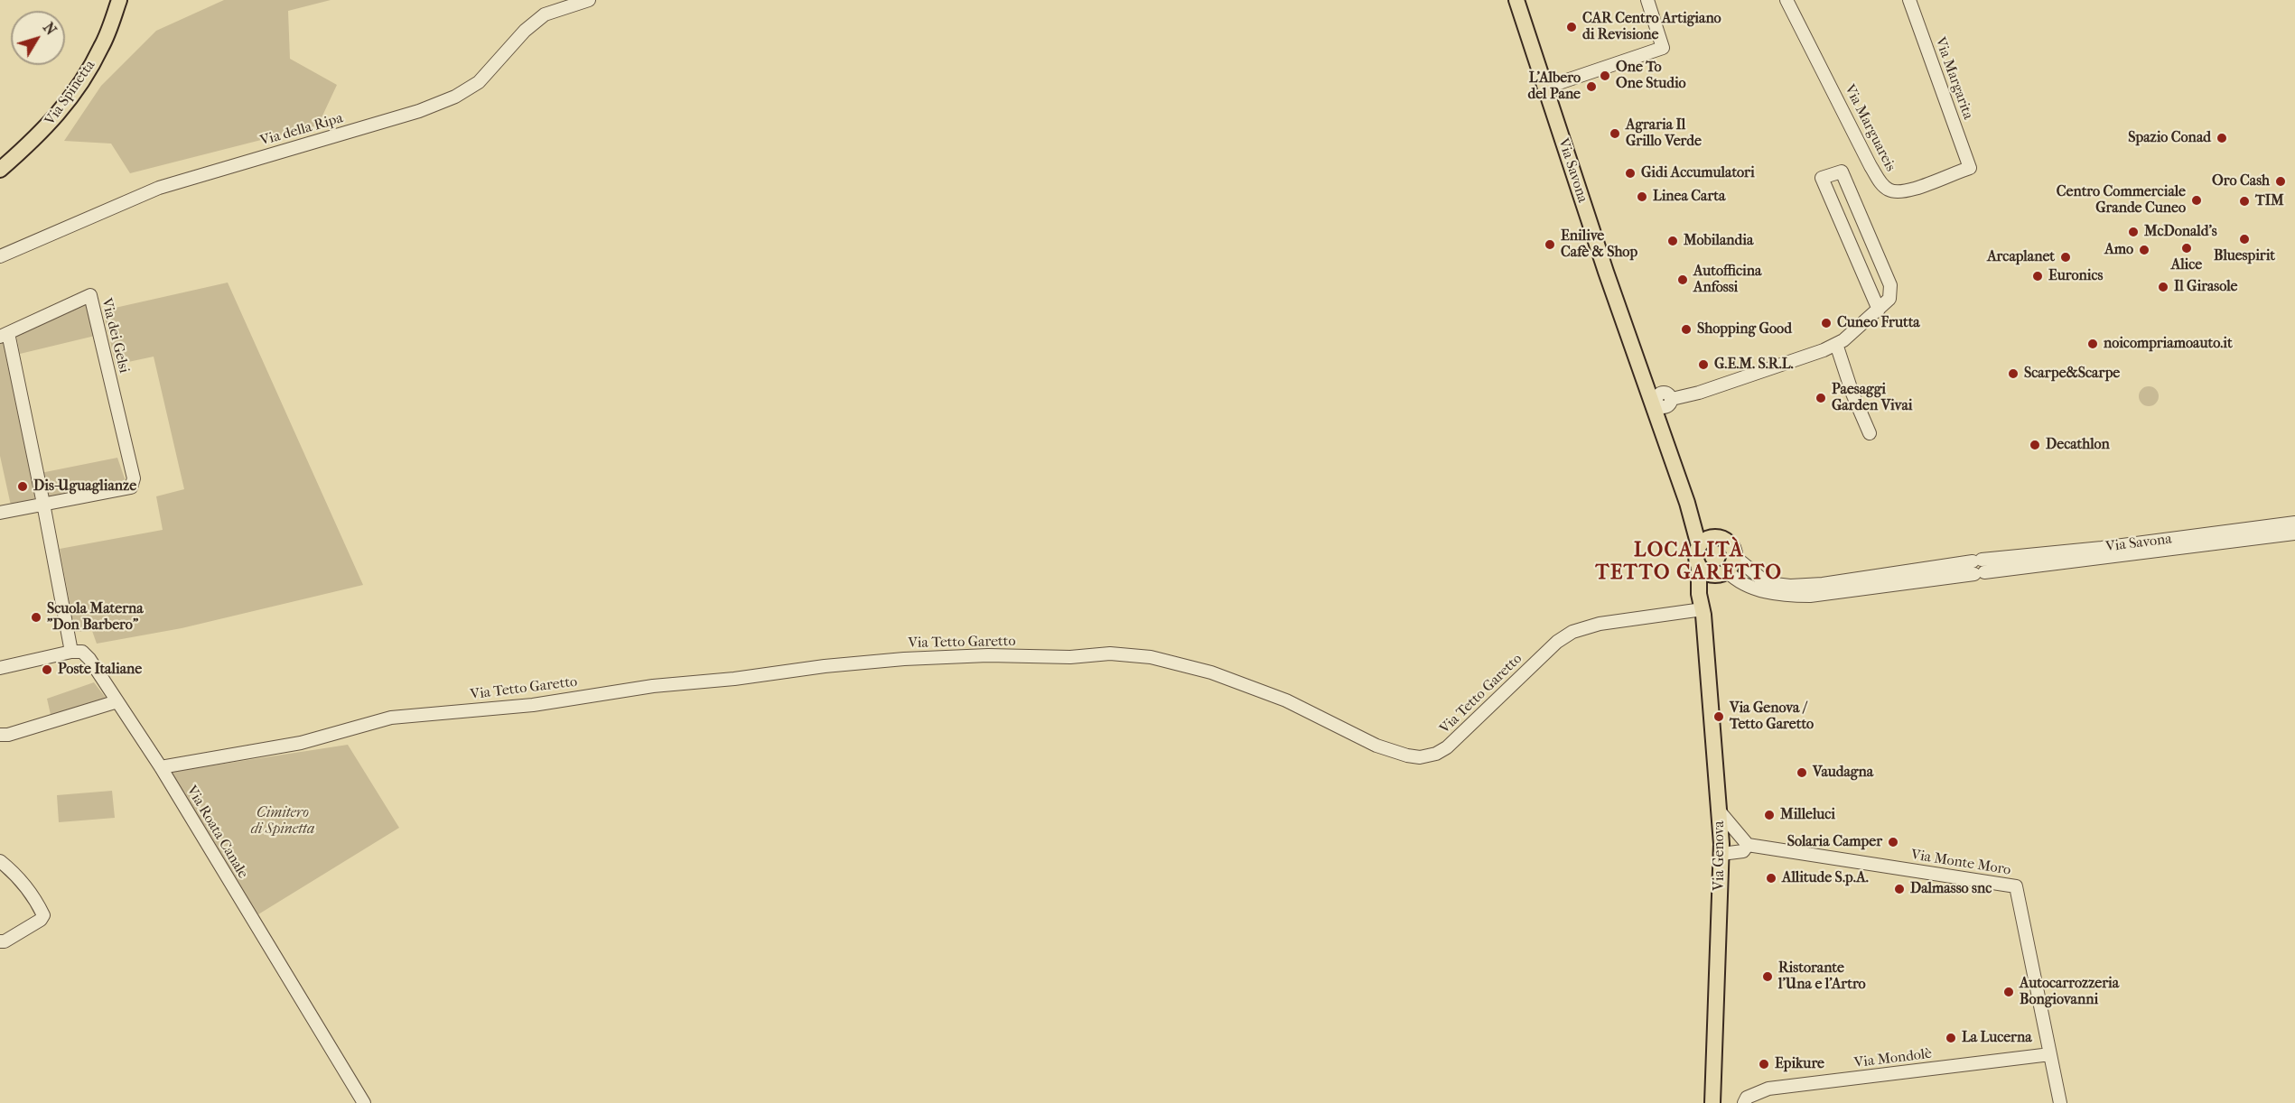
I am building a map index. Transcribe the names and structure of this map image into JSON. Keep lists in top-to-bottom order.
{
  "streets": {
    "main road": ["Via Spinetta", "Via Savona", "Via Genova"],
    "street": [
      "Via Margarita",
      "Via Marguareis",
      "Via della Ripa",
      "Via dei Gelsi",
      "Via Tetto Garetto",
      "Via Roata Canale",
      "Via Monte Moro",
      "Via Mondolè"
    ]
  },
  "crossings": [
    ["Via Margarita", "Via Marguareis"],
    ["Via Savona", "Via Genova"],
    ["Via Tetto Garetto", "Via Roata Canale"],
    ["Via Tetto Garetto", "Via Genova"],
    ["Via Monte Moro", "Via Mondolè"]
  ],
  "districts": ["LOCALITÀ TETTO GARETTO"],
  "parks": ["Cimitero di Spinetta"],
  "places": [
    "CAR Centro Artigiano di Revisione",
    "One To One Studio",
    "L'Albero del Pane",
    "Agraria Il Grillo Verde",
    "Spazio Conad",
    "Gidi Accumulatori",
    "Oro Cash",
    "Linea Carta",
    "Centro Commerciale Grande Cuneo",
    "TIM",
    "McDonald's",
    "Bluespirit",
    "Mobilandia",
    "Enilive Cafè & Shop",
    "Alice",
    "Amo",
    "Arcaplanet",
    "Euronics",
    "Autofficina Anfossi",
    "Il Girasole",
    "Cuneo Frutta",
    "Shopping Good",
    "noicompriamoauto.it",
    "G.E.M. S.R.L.",
    "Scarpe&Scarpe",
    "Paesaggi Garden Vivai",
    "Decathlon",
    "Dis-Uguaglianze",
    "Scuola Materna \"Don Barbero\"",
    "Poste Italiane",
    "Via Genova / Tetto Garetto",
    "Vaudagna",
    "Milleluci",
    "Solaria Camper",
    "Allitude S.p.A.",
    "Dalmasso snc",
    "Ristorante l’Una e l’Artro",
    "Autocarrozzeria Bongiovanni",
    "La Lucerna",
    "Epikure"
  ],
  "north": "top right"
}
